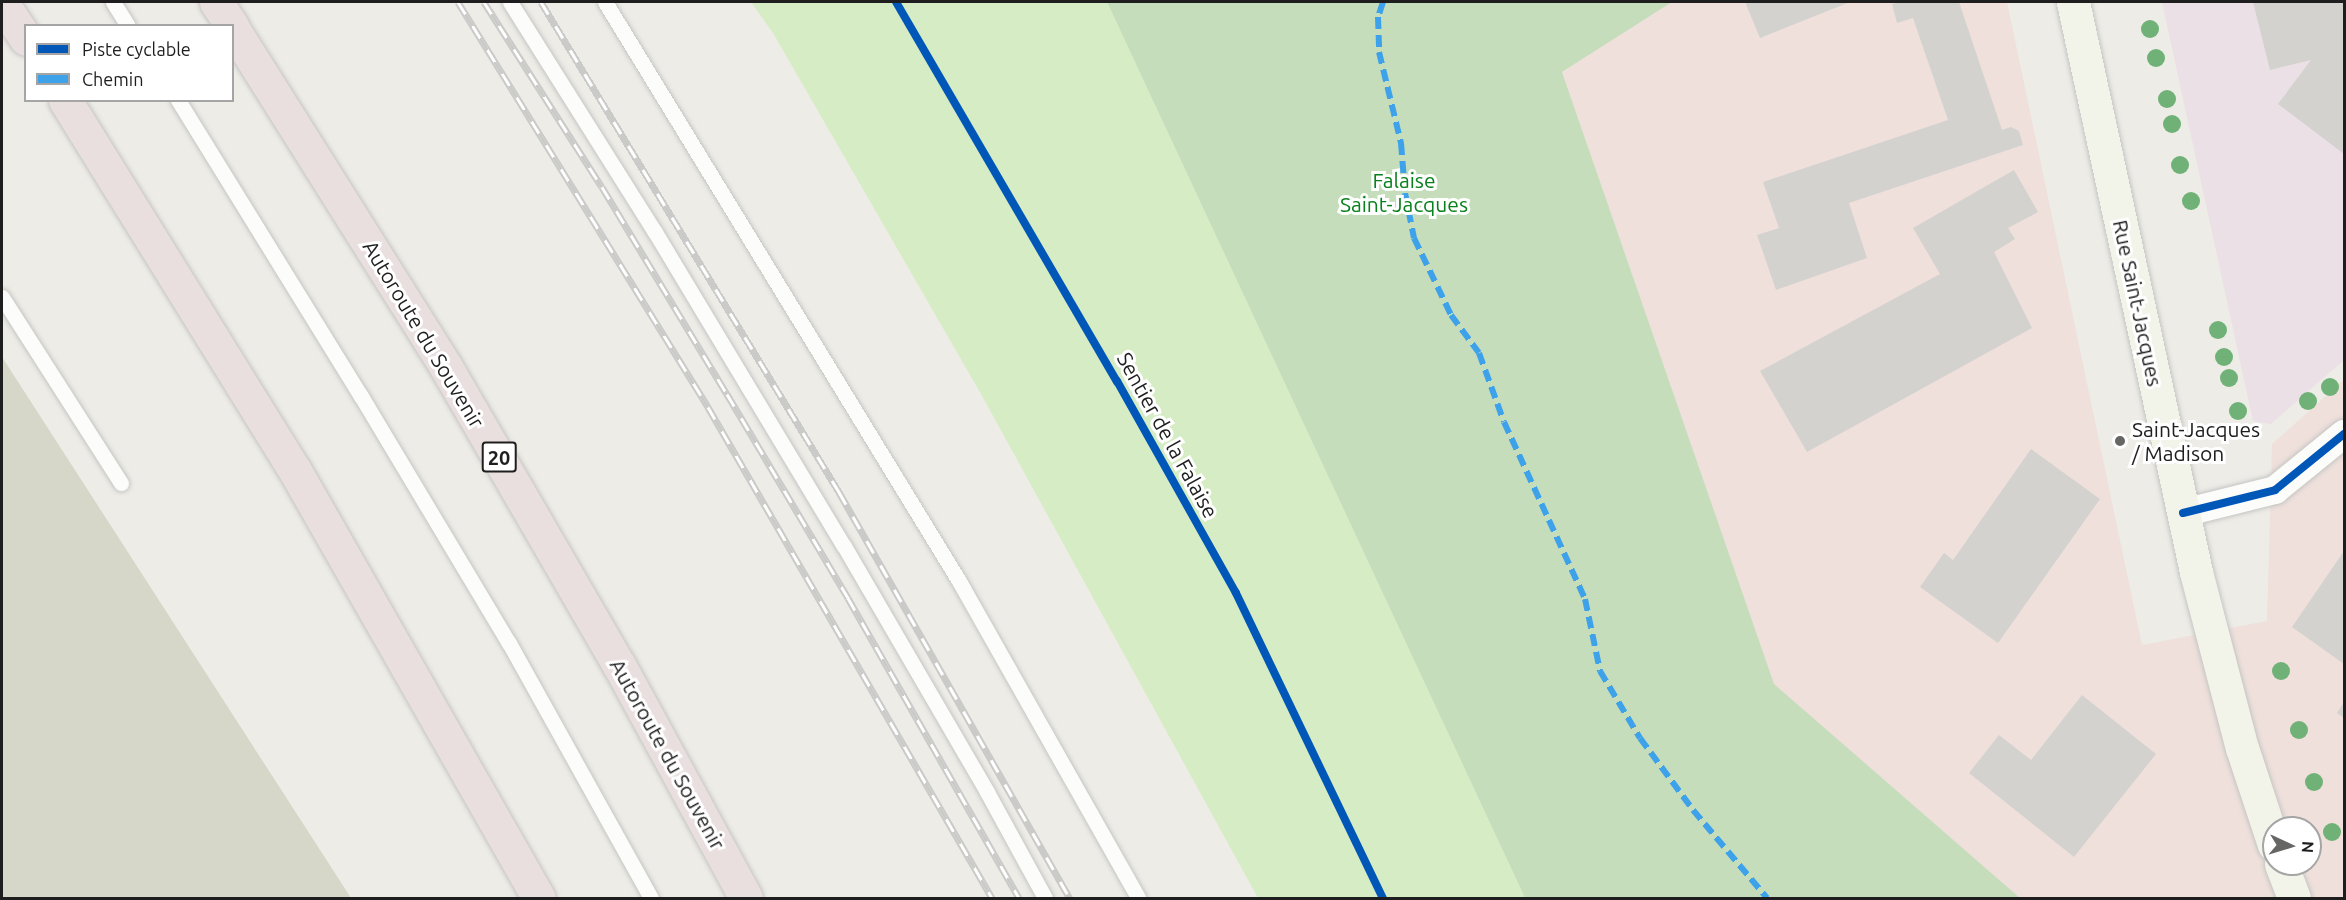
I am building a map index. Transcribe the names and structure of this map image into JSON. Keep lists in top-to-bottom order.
{
  "streets": {
    "highway": ["Autoroute du Souvenir", "20"],
    "main road": ["Rue Saint-Jacques"],
    "cycle path": ["Sentier de la Falaise"]
  },
  "parks": ["Falaise Saint-Jacques"],
  "places": ["Saint-Jacques / Madison"],
  "legend": ["Piste cyclable", "Chemin"],
  "north": "right"
}
